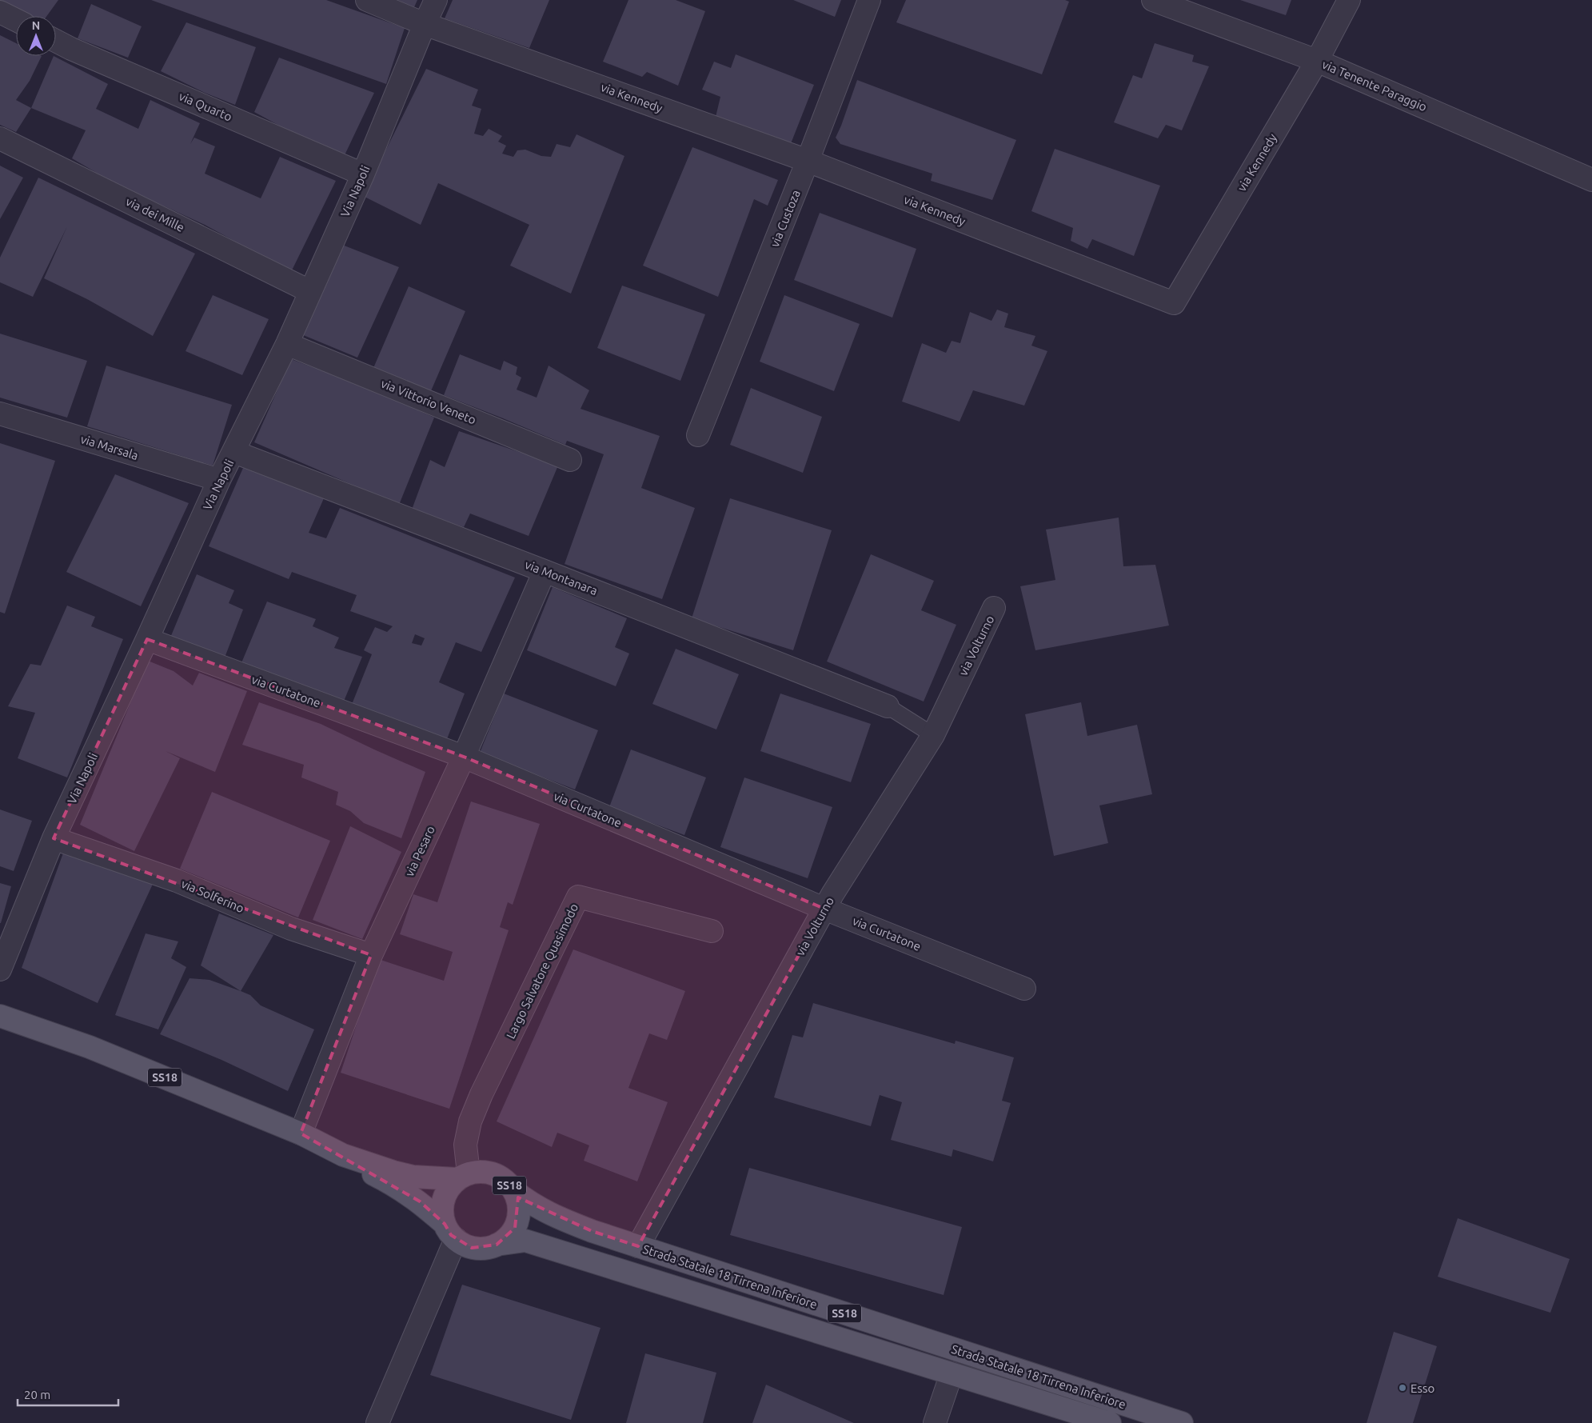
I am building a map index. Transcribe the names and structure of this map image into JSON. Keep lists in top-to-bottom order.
{
  "streets": {
    "main road": ["SS18", "Strada Statale 18 Tirrena Inferiore"],
    "street": [
      "via Tenente Paraggio",
      "via Kennedy",
      "via Quarto",
      "Via Napoli",
      "via dei Mille",
      "via Custoza",
      "via Vittorio Veneto",
      "via Marsala",
      "via Montanara",
      "via Volturno",
      "via Curtatone",
      "via Pesaro",
      "via Solferino",
      "Largo Salvatore Quasimodo"
    ]
  },
  "crossings": [
    ["via Tenente Paraggio", "via Kennedy"],
    ["via Kennedy", "Via Napoli"],
    ["via Kennedy", "via Custoza"],
    ["via Quarto", "Via Napoli"],
    ["Via Napoli", "via dei Mille"],
    ["Via Napoli", "via Vittorio Veneto"],
    ["Via Napoli", "via Marsala"],
    ["Via Napoli", "via Montanara"],
    ["Via Napoli", "via Curtatone"],
    ["Via Napoli", "via Solferino"],
    ["via Montanara", "via Pesaro"],
    ["via Volturno", "via Curtatone"],
    ["via Volturno", "Strada Statale 18 Tirrena Inferiore"],
    ["via Curtatone", "via Pesaro"],
    ["via Pesaro", "via Solferino"],
    ["via Pesaro", "Strada Statale 18 Tirrena Inferiore"],
    ["Largo Salvatore Quasimodo", "SS18"],
    ["Largo Salvatore Quasimodo", "Strada Statale 18 Tirrena Inferiore"],
    ["SS18", "Strada Statale 18 Tirrena Inferiore"]
  ],
  "places": ["Esso"],
  "scale_bar": "20 m",
  "north": "top"
}
